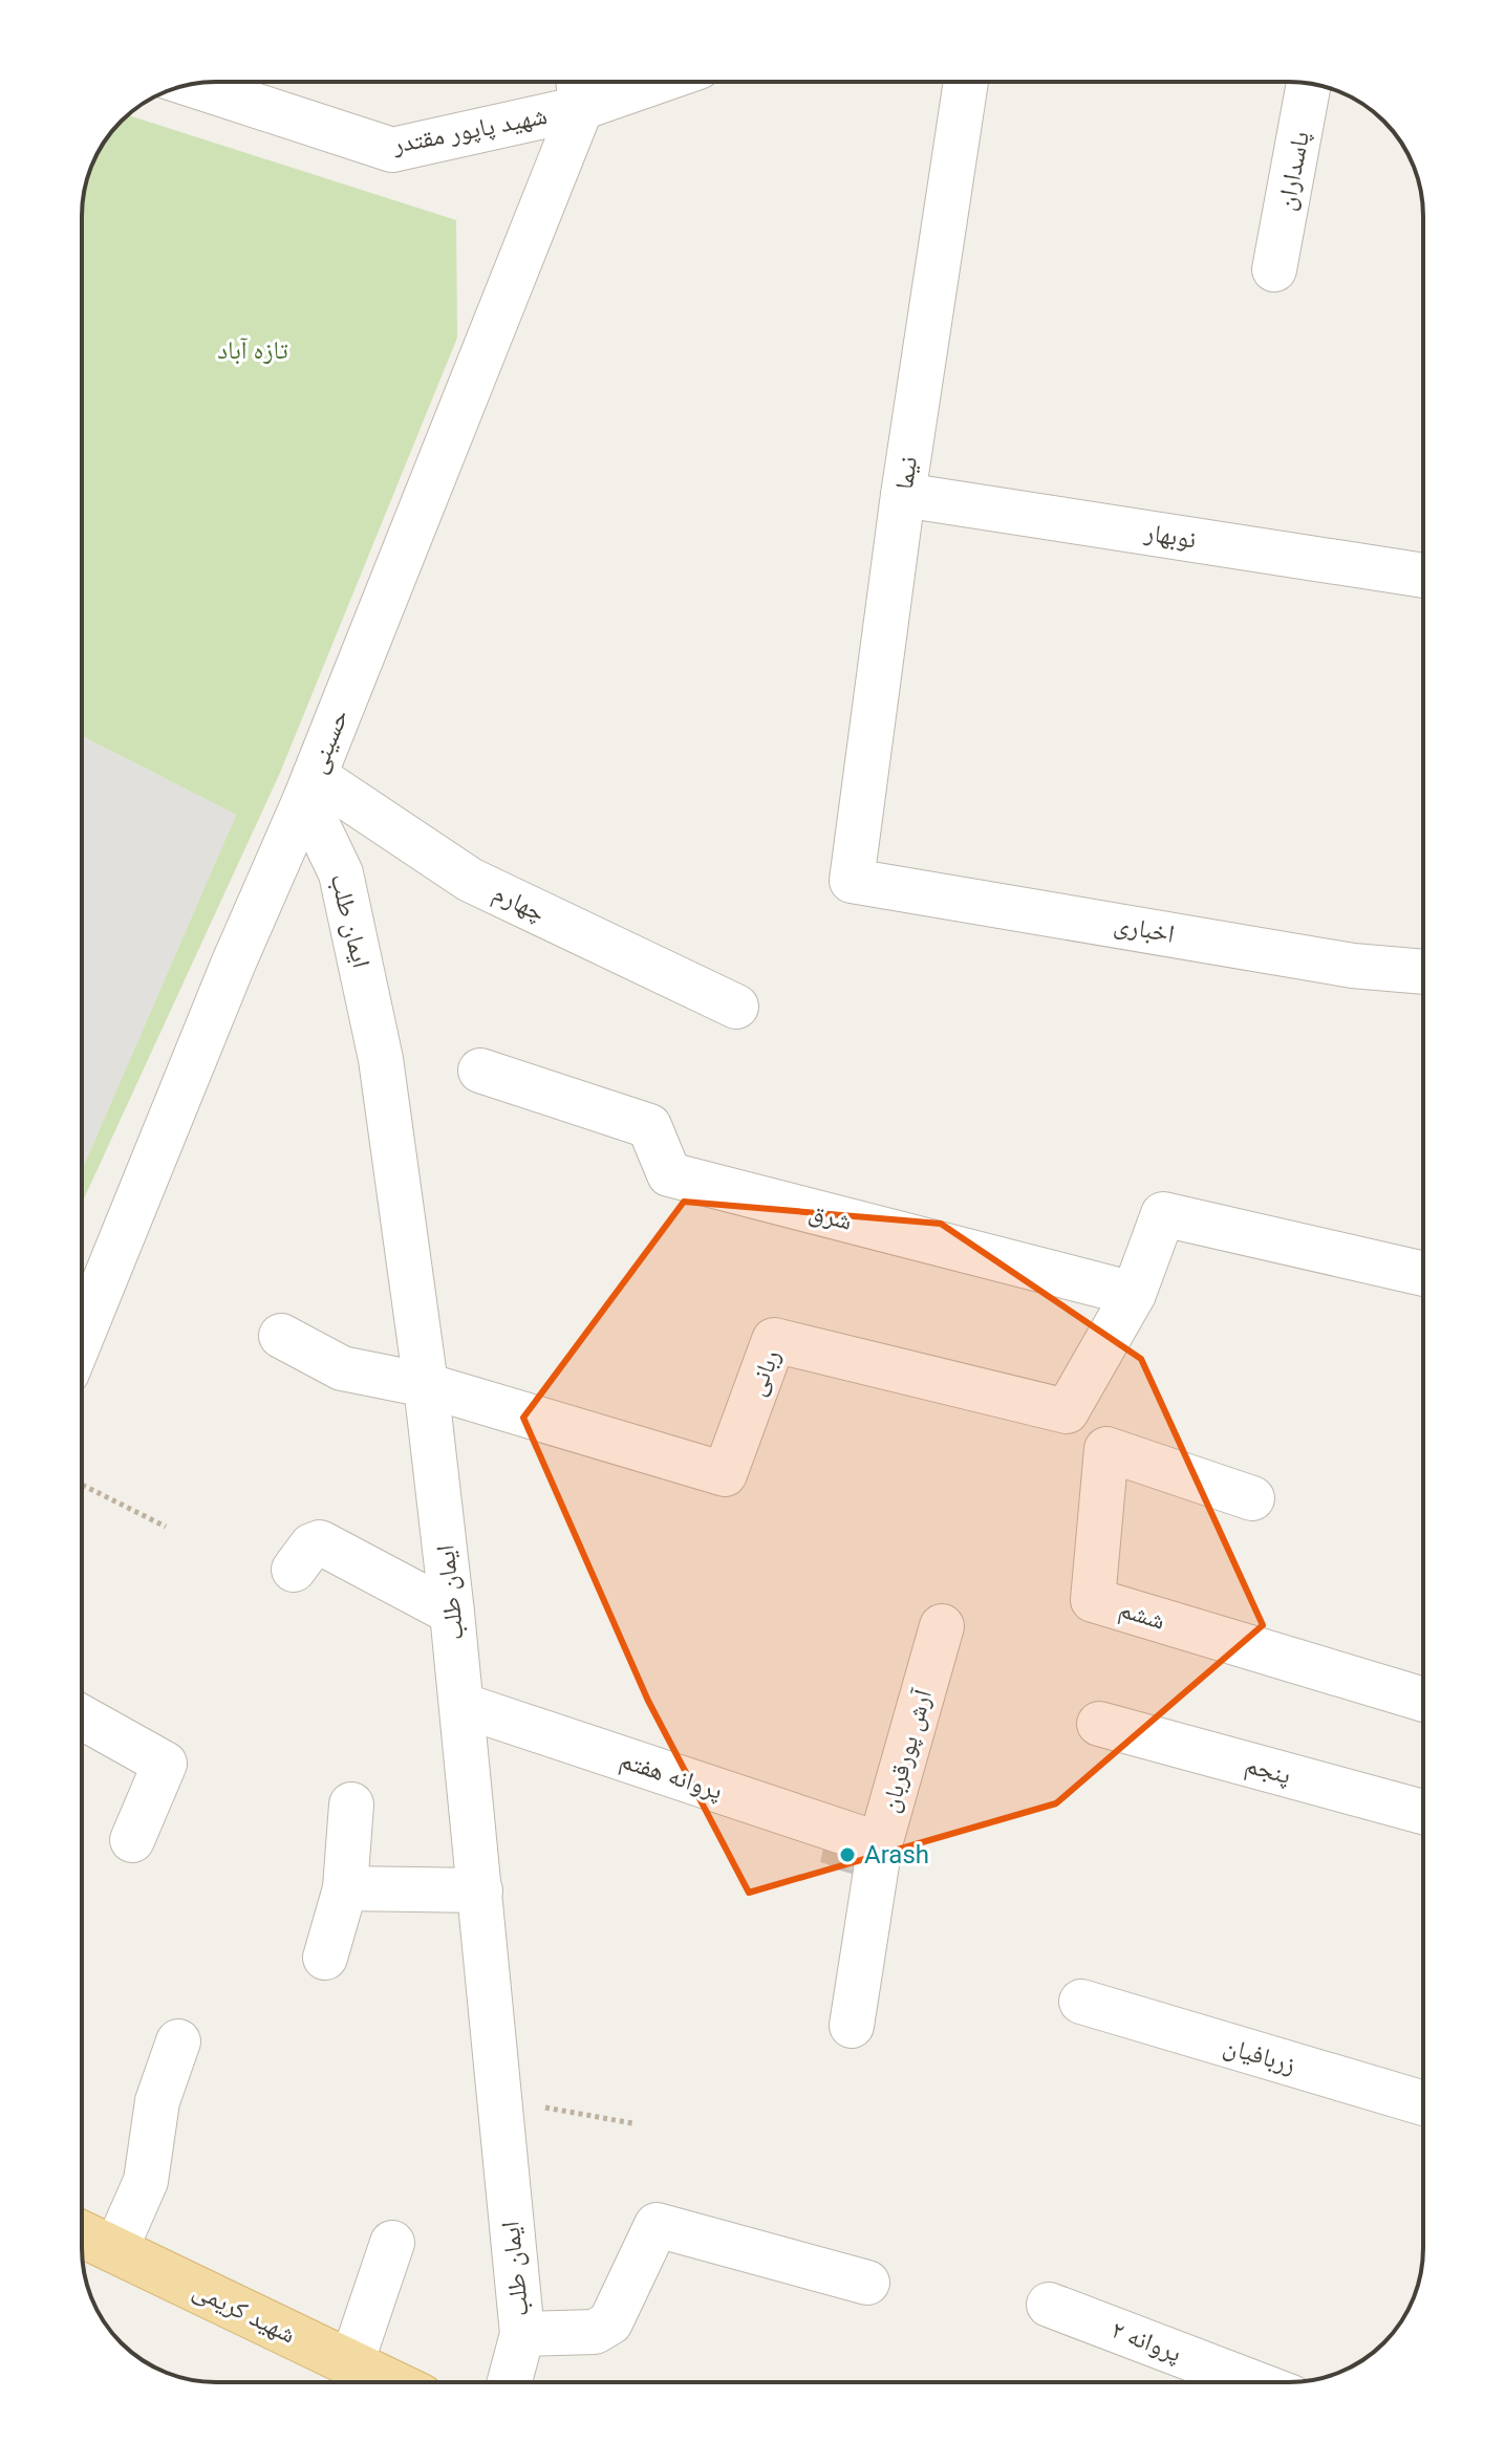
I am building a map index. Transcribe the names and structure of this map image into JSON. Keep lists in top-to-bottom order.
{
  "streets": {
    "main road": ["شهید کریمی"],
    "street": [
      "شهید پاپور مقتدر",
      "پاسداران",
      "نیما",
      "نوبهار",
      "حسینی",
      "چهارم",
      "ایمان طلب",
      "اخباری",
      "شرق",
      "ربانی",
      "ششم",
      "آرش پورقربان",
      "پنجم",
      "پروانه هفتم",
      "زربافیان",
      "پروانه ۲"
    ]
  },
  "crossings": [
    ["شهید پاپور مقتدر", "حسینی"],
    ["نیما", "نوبهار"],
    ["نیما", "اخباری"],
    ["حسینی", "چهارم"],
    ["حسینی", "ایمان طلب"],
    ["چهارم", "ایمان طلب"],
    ["ایمان طلب", "ربانی"],
    ["ایمان طلب", "پروانه هفتم"],
    ["شرق", "ربانی"],
    ["آرش پورقربان", "پروانه هفتم"]
  ],
  "parks": ["تازه آباد"],
  "places": ["Arash"]
}
